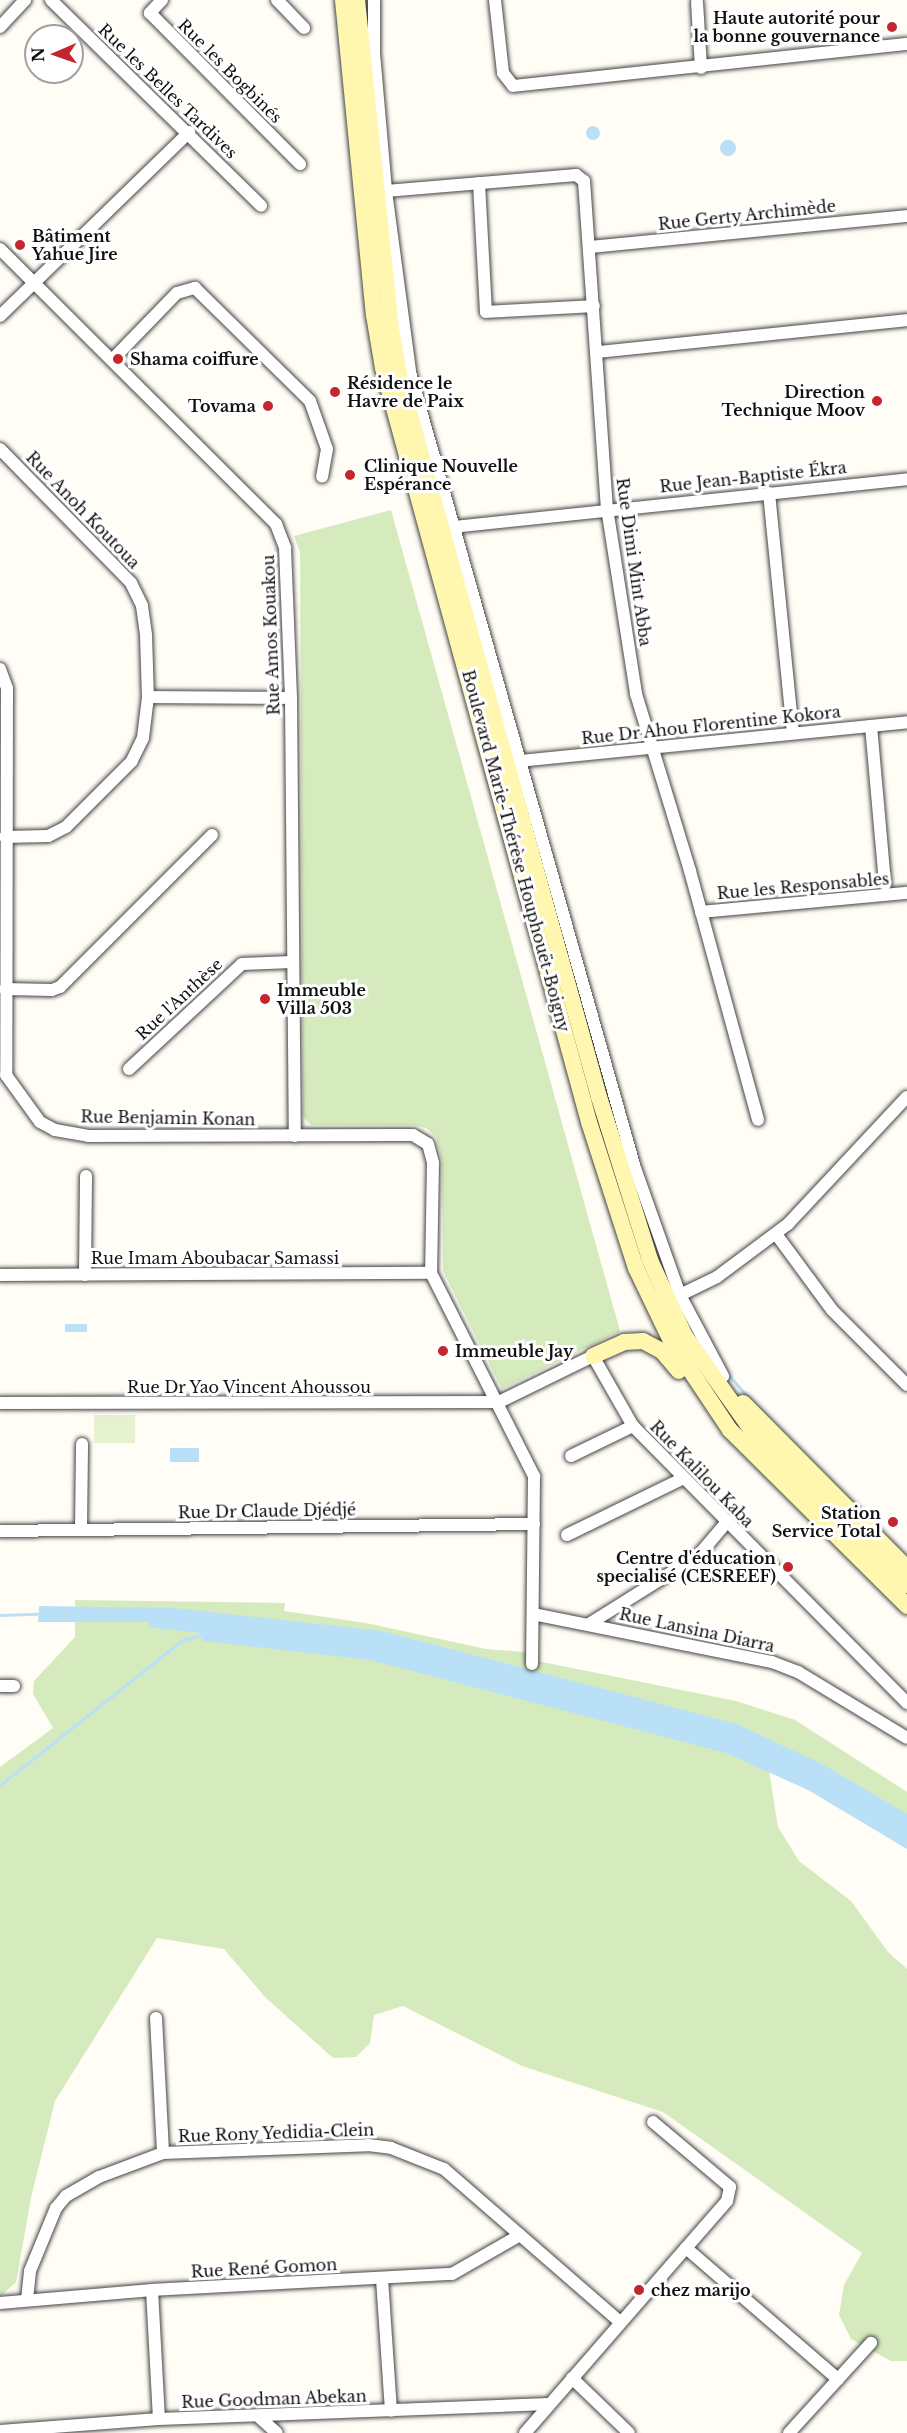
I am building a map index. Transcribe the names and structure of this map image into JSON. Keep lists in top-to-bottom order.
{
  "streets": {
    "main road": ["Boulevard Marie-Thérèse Houphouët-Boigny"],
    "street": [
      "Rue les Bogbinés",
      "Rue les Belles Tardives",
      "Rue Gerty Archimède",
      "Rue Jean-Baptiste Ékra",
      "Rue Anoh Koutoua",
      "Rue Dimi Mint Abba",
      "Rue Amos Kouakou",
      "Rue Dr Ahou Florentine Kokora",
      "Rue les Responsables",
      "Rue l'Anthèse",
      "Rue Benjamin Konan",
      "Rue Imam Aboubacar Samassi",
      "Rue Dr Yao Vincent Ahoussou",
      "Rue Kalilou Kaba",
      "Rue Dr Claude Djédjé",
      "Rue Lansina Diarra",
      "Rue Rony Yedidia-Clein",
      "Rue René Gomon",
      "Rue Goodman Abekan"
    ]
  },
  "crossings": [
    ["Rue Gerty Archimède", "Rue Dimi Mint Abba"],
    ["Rue Jean-Baptiste Ékra", "Rue Dimi Mint Abba"],
    ["Rue Anoh Koutoua", "Rue Benjamin Konan"],
    ["Rue Dimi Mint Abba", "Rue Dr Ahou Florentine Kokora"],
    ["Rue Dimi Mint Abba", "Rue les Responsables"],
    ["Rue Amos Kouakou", "Rue l'Anthèse"],
    ["Rue Amos Kouakou", "Rue Benjamin Konan"],
    ["Rue Benjamin Konan", "Rue Imam Aboubacar Samassi"],
    ["Rue Rony Yedidia-Clein", "Rue René Gomon"]
  ],
  "places": [
    "Haute autorité pour la bonne gouvernance",
    "Bâtiment Yahue Jire",
    "Shama coiffure",
    "Résidence le Havre de Paix",
    "Direction Technique Moov",
    "Tovama",
    "Clinique Nouvelle Espérance",
    "Immeuble Villa 503",
    "Immeuble Jay",
    "Station Service Total",
    "Centre d'éducation specialisé (CESREEF)",
    "chez marijo"
  ],
  "north": "left"
}
